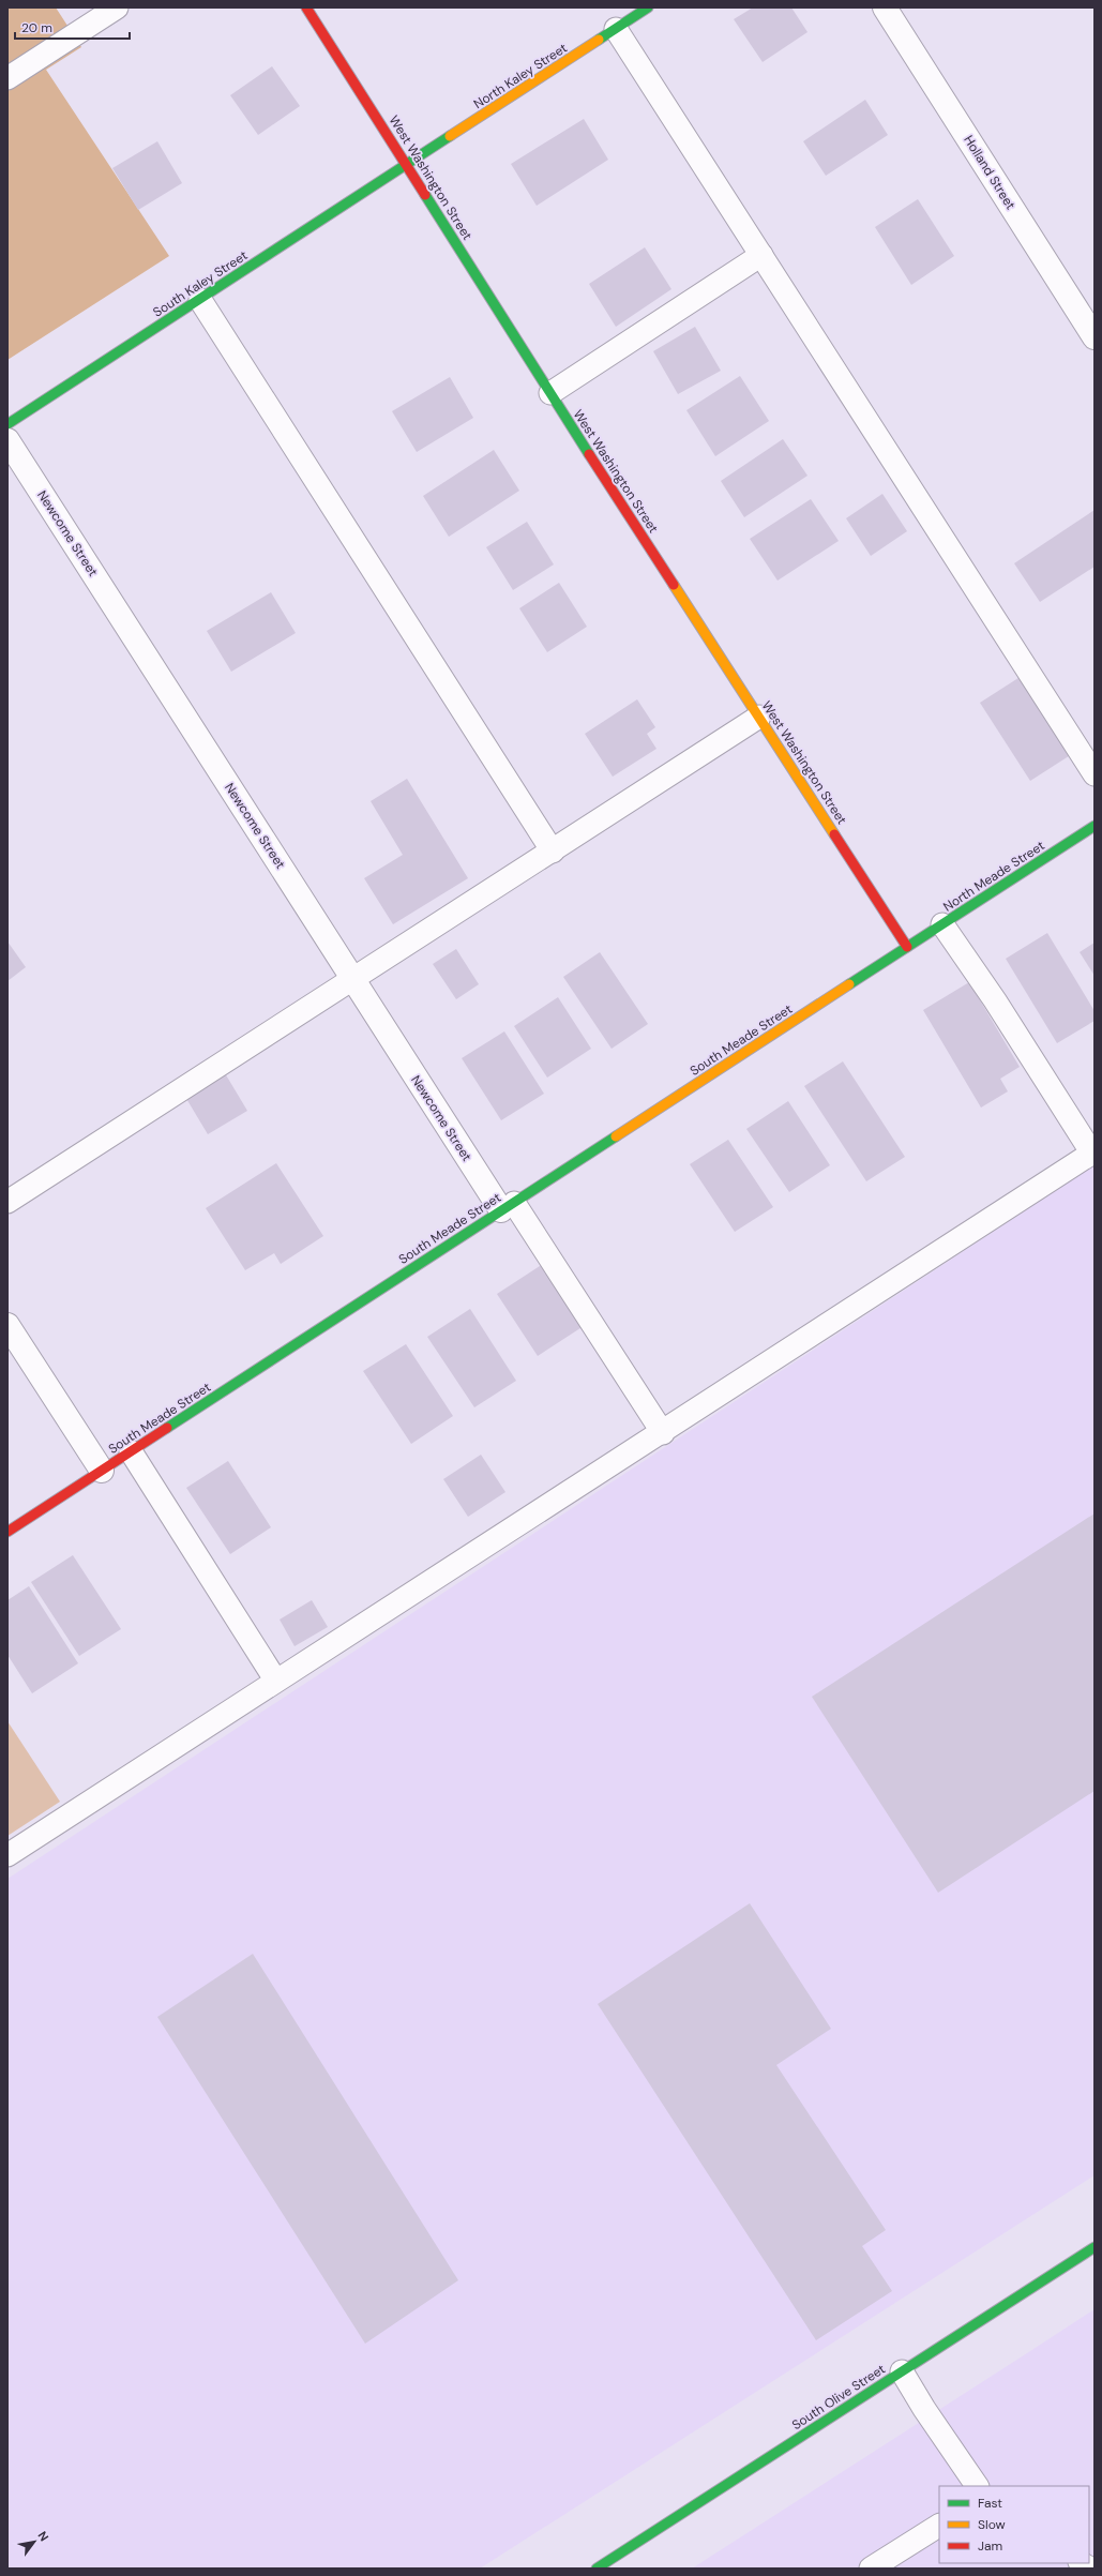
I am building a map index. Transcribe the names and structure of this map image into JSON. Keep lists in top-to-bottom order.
{
  "streets": {
    "street": [
      "North Kaley Street",
      "Holland Street",
      "West Washington Street",
      "South Kaley Street",
      "Newcome Street",
      "North Meade Street",
      "South Meade Street",
      "South Olive Street"
    ]
  },
  "crossings": [
    ["North Kaley Street", "West Washington Street"],
    ["North Kaley Street", "South Kaley Street"],
    ["West Washington Street", "South Kaley Street"],
    ["West Washington Street", "North Meade Street"],
    ["West Washington Street", "South Meade Street"],
    ["Newcome Street", "South Meade Street"],
    ["North Meade Street", "South Meade Street"]
  ],
  "legend": ["Fast", "Slow", "Jam"],
  "scale_bar": "20 m",
  "north": "top right"
}
